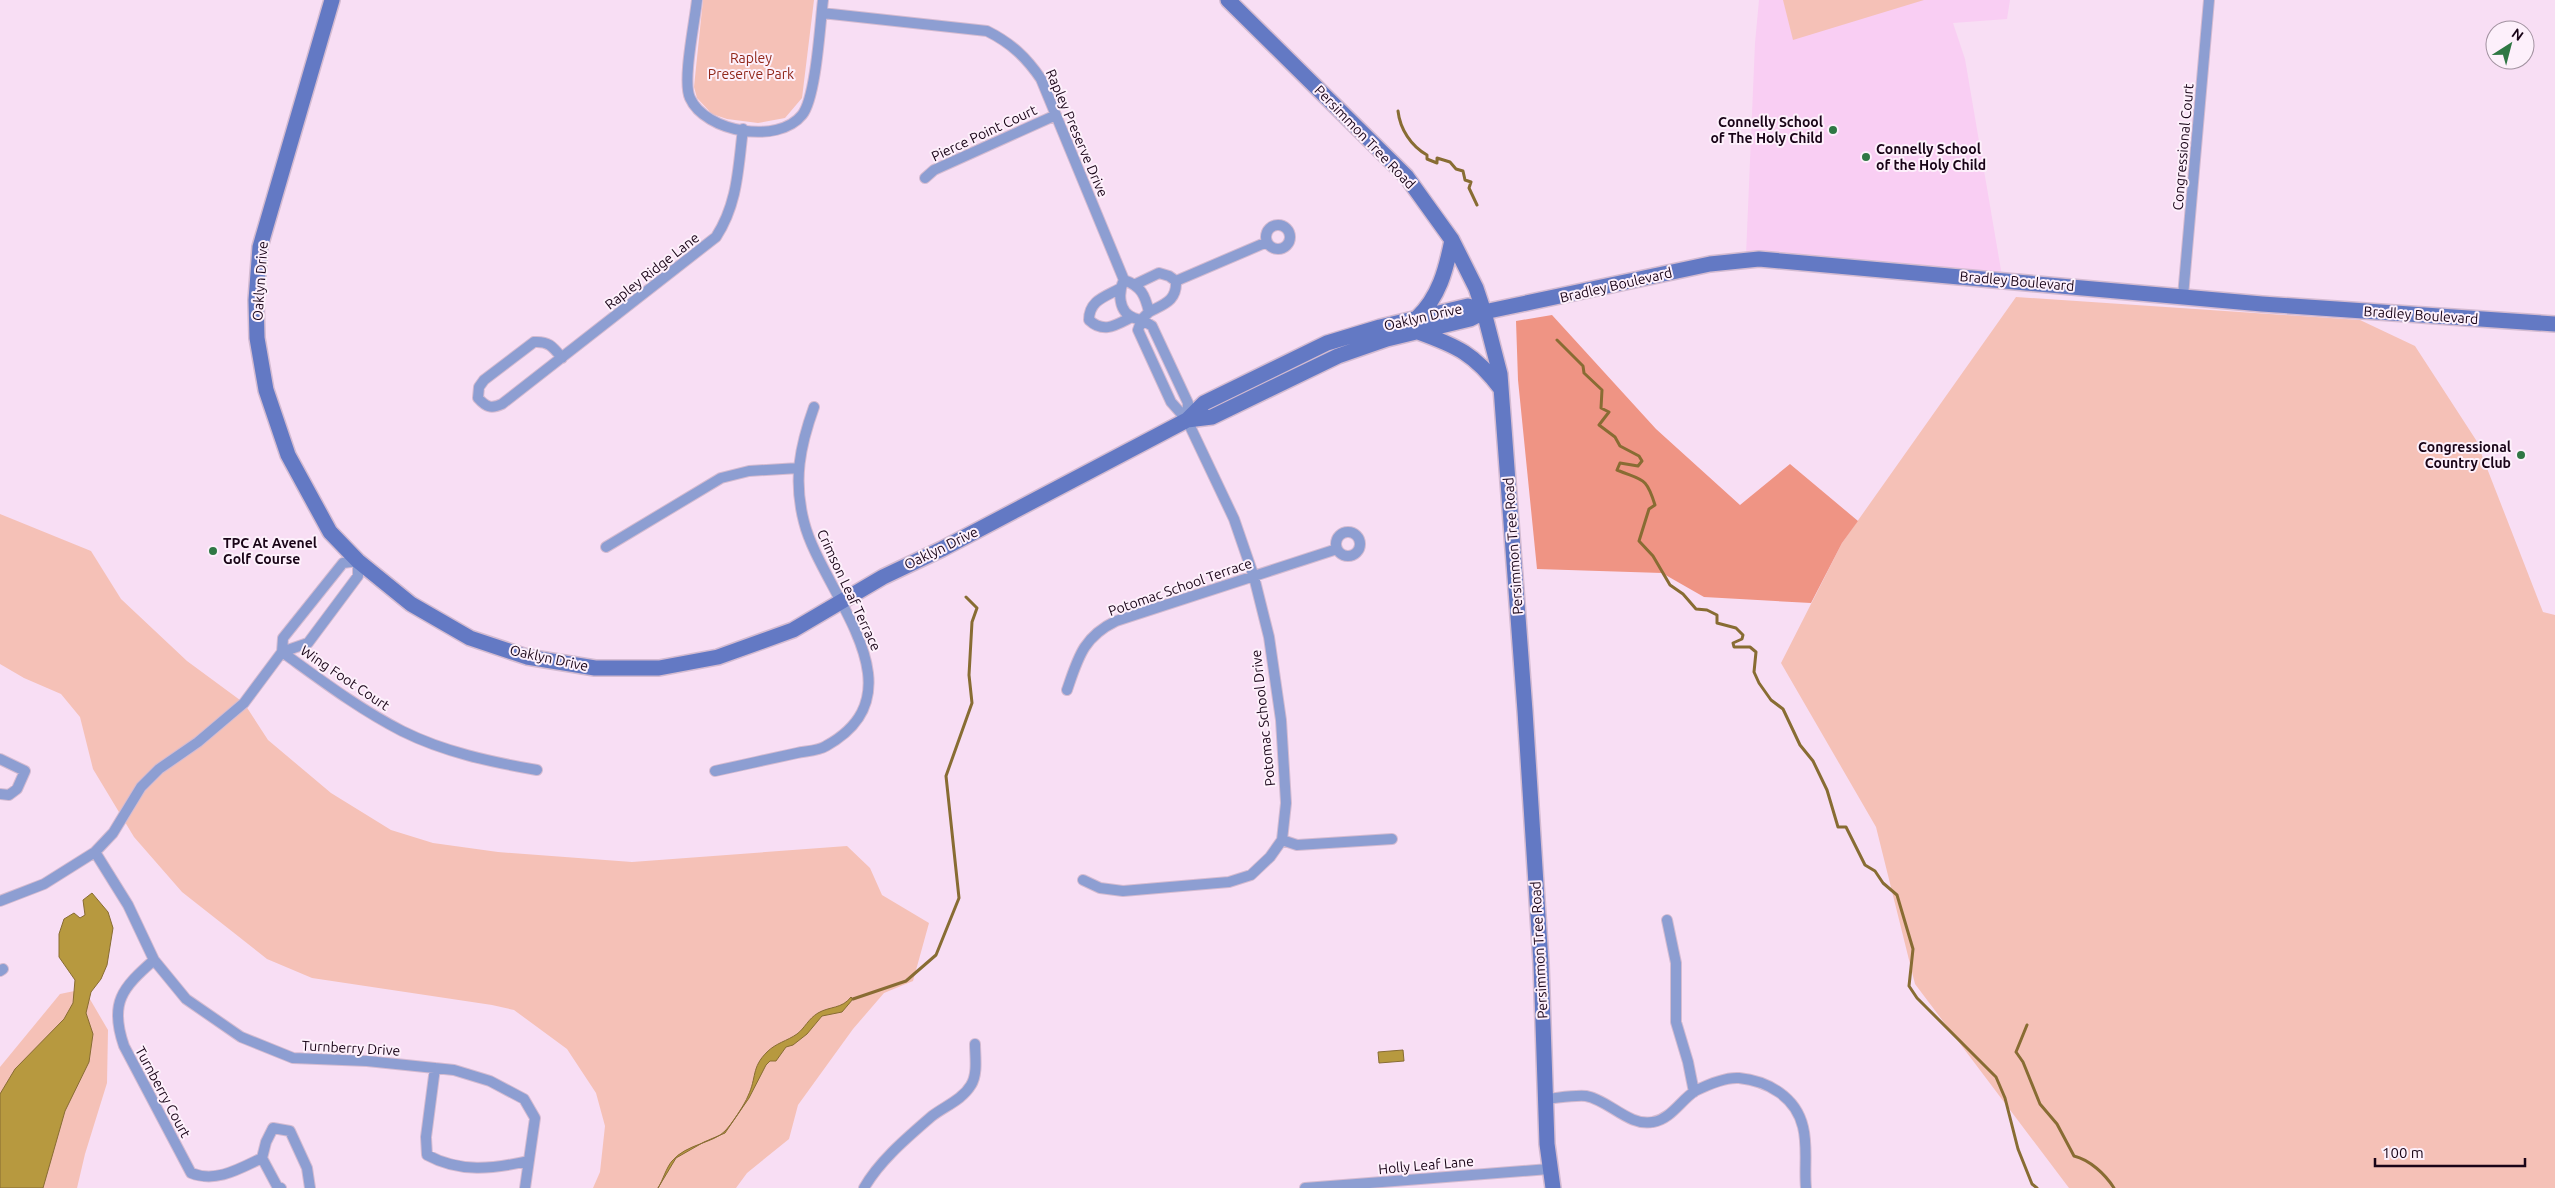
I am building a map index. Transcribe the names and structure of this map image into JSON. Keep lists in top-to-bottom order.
{
  "streets": {
    "main road": ["Persimmon Tree Road", "Oaklyn Drive", "Bradley Boulevard"],
    "street": [
      "Pierce Point Court",
      "Rapley Preserve Drive",
      "Congressional Court",
      "Rapley Ridge Lane",
      "Potomac School Terrace",
      "Crimson Leaf Terrace",
      "Wing Foot Court",
      "Potomac School Drive",
      "Turnberry Drive",
      "Turnberry Court",
      "Holly Leaf Lane"
    ]
  },
  "crossings": [
    ["Pierce Point Court", "Rapley Preserve Drive"],
    ["Rapley Preserve Drive", "Oaklyn Drive"],
    ["Rapley Preserve Drive", "Potomac School Drive"],
    ["Persimmon Tree Road", "Oaklyn Drive"],
    ["Persimmon Tree Road", "Bradley Boulevard"],
    ["Persimmon Tree Road", "Holly Leaf Lane"],
    ["Congressional Court", "Bradley Boulevard"],
    ["Oaklyn Drive", "Bradley Boulevard"],
    ["Oaklyn Drive", "Crimson Leaf Terrace"],
    ["Oaklyn Drive", "Potomac School Drive"],
    ["Potomac School Terrace", "Potomac School Drive"],
    ["Turnberry Drive", "Turnberry Court"]
  ],
  "parks": ["Rapley Preserve Park"],
  "places": [
    "Connelly School of The Holy Child",
    "Connelly School of the Holy Child",
    "Congressional Country Club",
    "TPC At Avenel Golf Course"
  ],
  "scale_bar": "100 m",
  "north": "top right"
}
